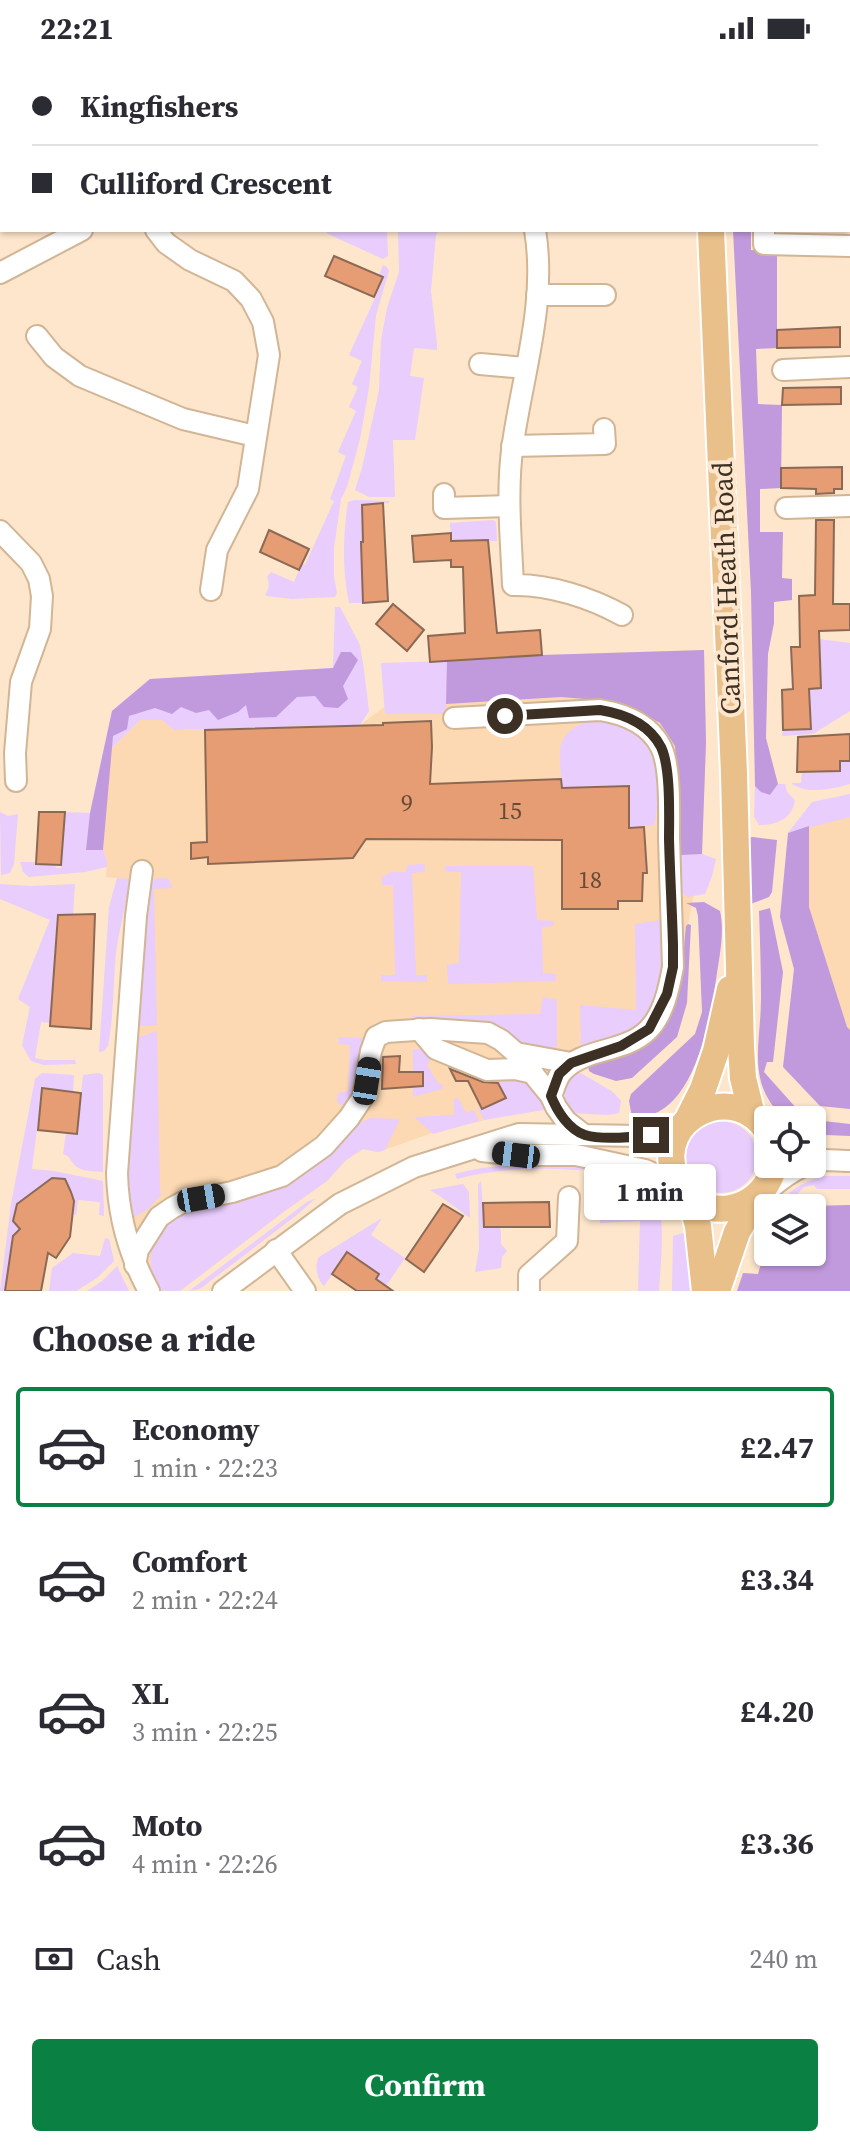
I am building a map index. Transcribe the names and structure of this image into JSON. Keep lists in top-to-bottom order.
{
  "streets": {
    "main road": ["Canford Heath Road"]
  },
  "house_numbers": ["9", "15", "18"],
  "page": {
    "status": "22:21",
    "banner": ["Kingfishers", "Culliford Crescent"],
    "bubble": "1 min",
    "heading": "Choose a ride",
    "list": [
      {
        "name": "Economy",
        "note": "1 min · 22:23",
        "value": "£2.47"
      },
      {
        "name": "Comfort",
        "note": "2 min · 22:24",
        "value": "£3.34"
      },
      {
        "name": "XL",
        "note": "3 min · 22:25",
        "value": "£4.20"
      },
      {
        "name": "Moto",
        "note": "4 min · 22:26",
        "value": "£3.36"
      }
    ],
    "pay": ["Cash", "240 m"],
    "buttons": "Confirm"
  }
}
